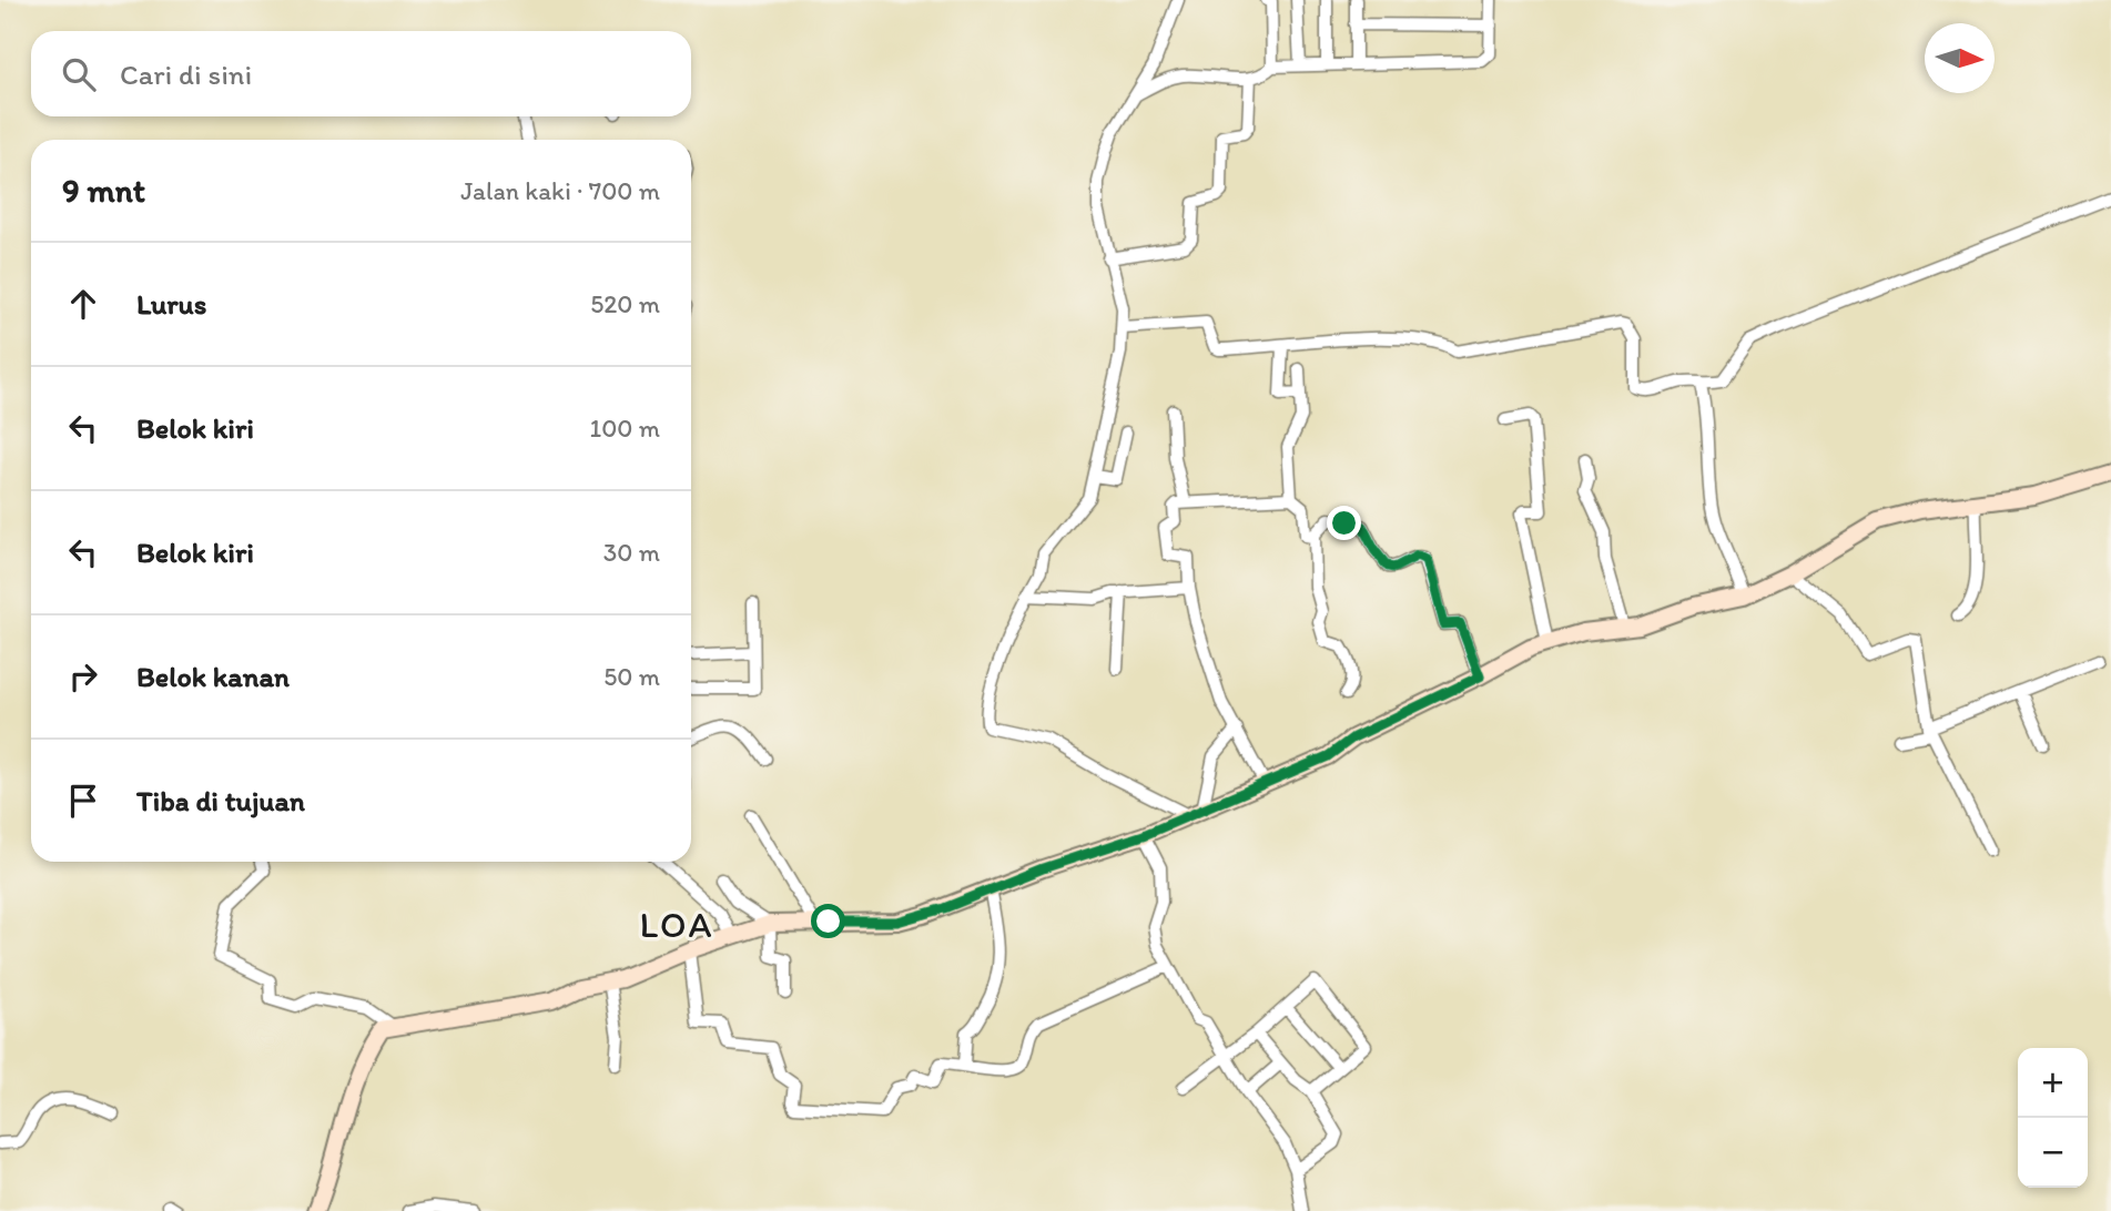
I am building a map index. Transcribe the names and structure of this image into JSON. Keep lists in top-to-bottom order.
{
  "districts": ["LOA"],
  "north": "right",
  "page": {
    "search": "Cari di sini",
    "heading": ["9 mnt", "Jalan kaki · 700 m"],
    "list": [
      ["Lurus", "520 m"],
      ["Belok kiri", "100 m"],
      ["Belok kiri", "30 m"],
      ["Belok kanan", "50 m"],
      "Tiba di tujuan"
    ],
    "map_buttons": ["+", "−"]
  }
}
